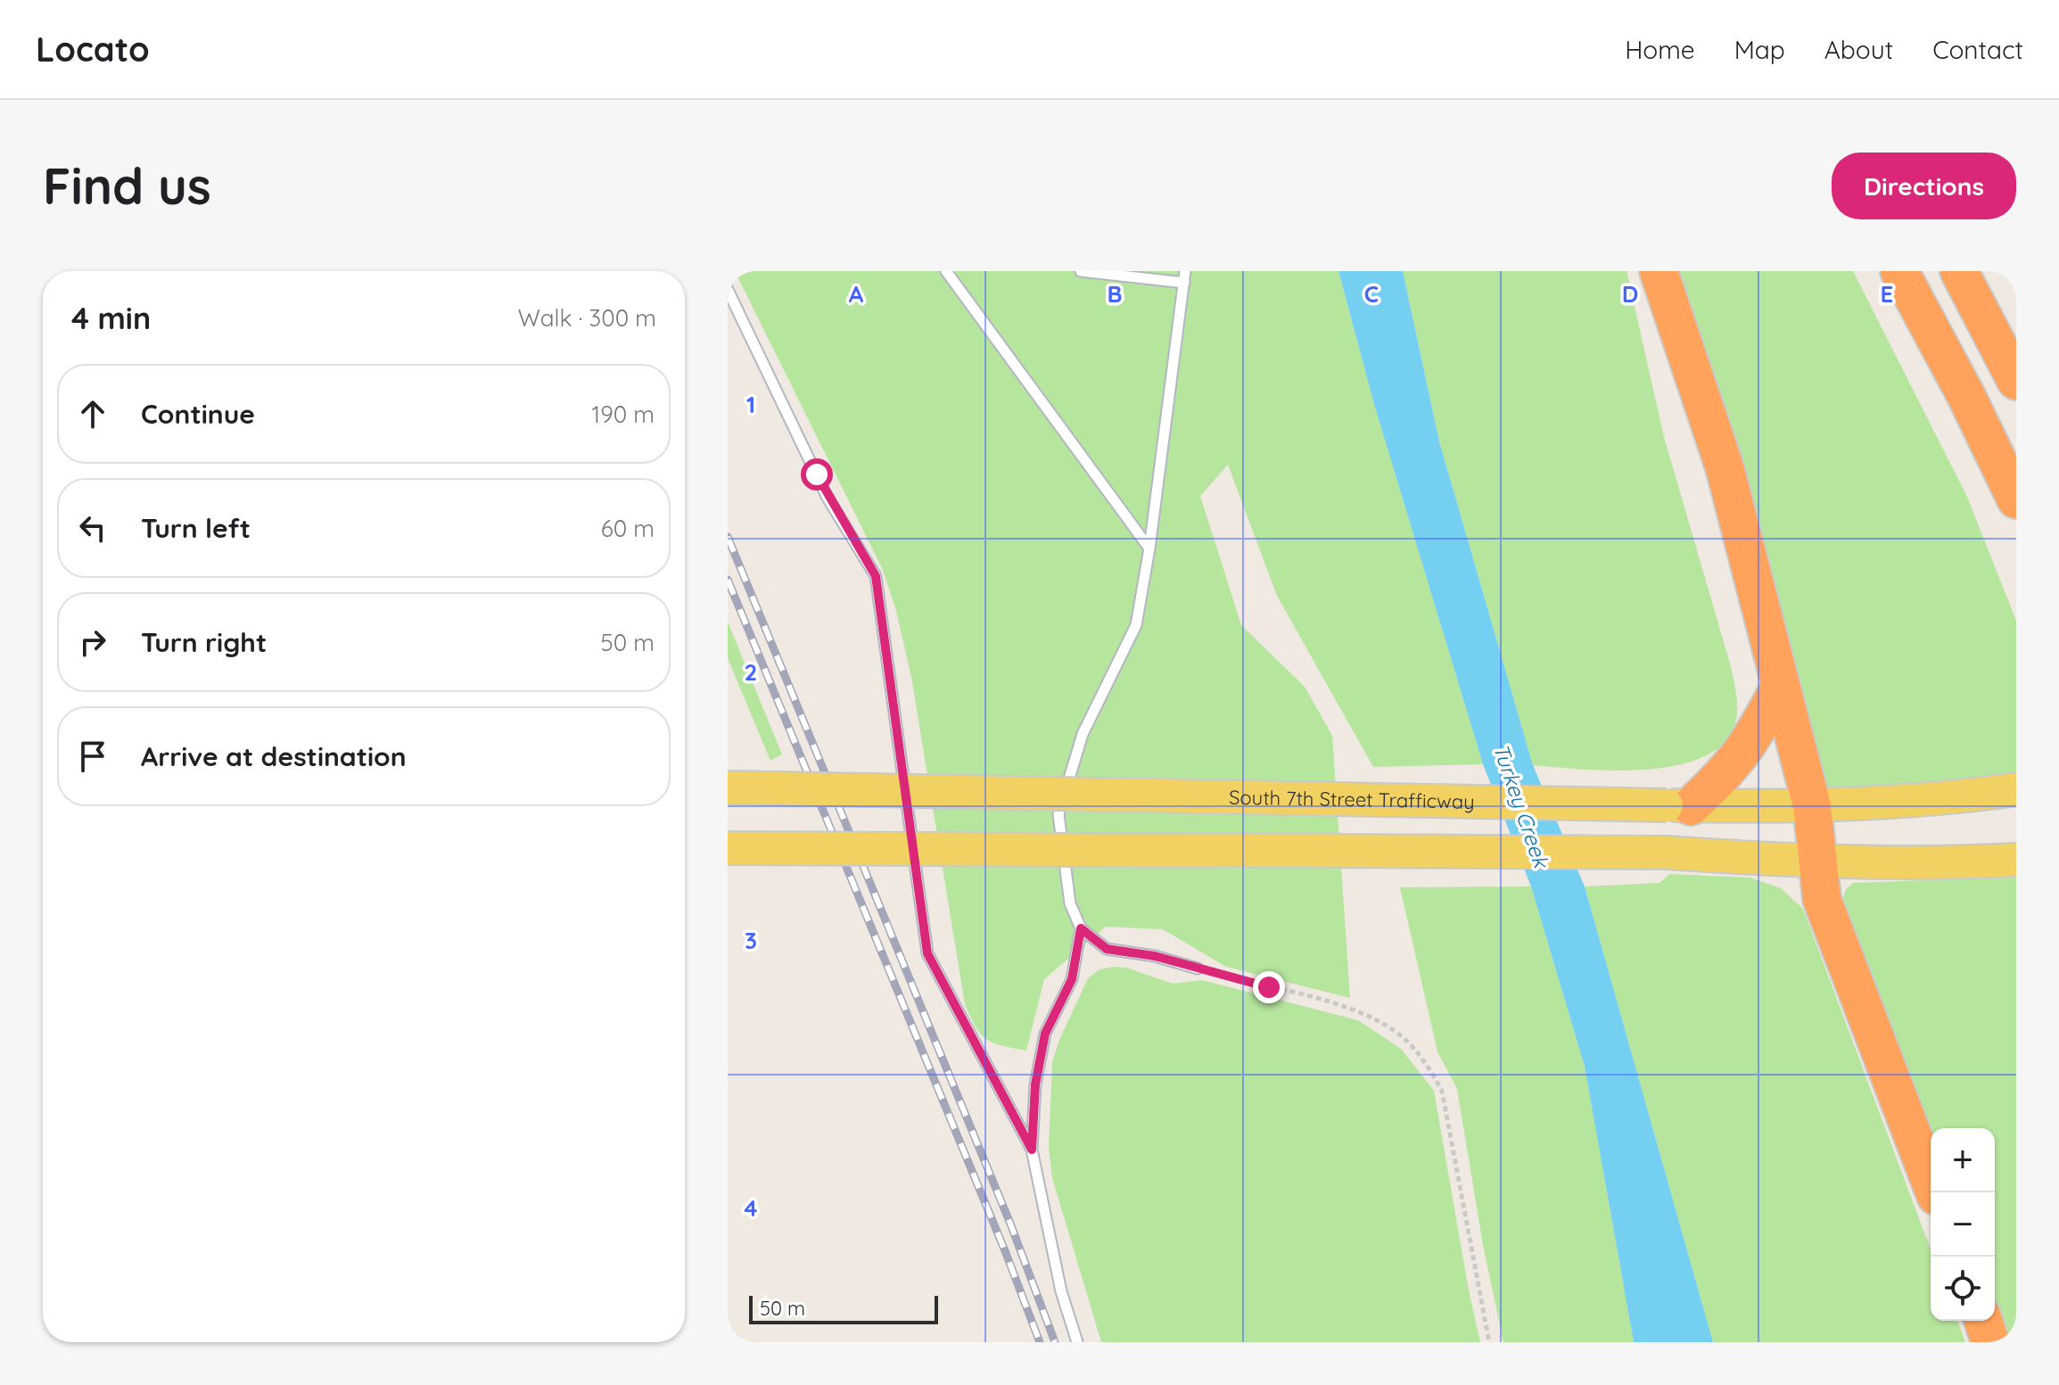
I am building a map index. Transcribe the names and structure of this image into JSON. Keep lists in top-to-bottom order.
{
  "streets": {
    "main road": ["South 7th Street Trafficway"]
  },
  "water": ["Turkey Creek"],
  "scale_bar": "50 m",
  "page": {
    "header": "Locato",
    "nav": [
      "Home",
      "Map",
      "About",
      "Contact"
    ],
    "buttons": "Directions",
    "title": "Find us",
    "heading": ["4 min", "Walk · 300 m"],
    "list": [
      ["Continue", "190 m"],
      ["Turn left", "60 m"],
      ["Turn right", "50 m"],
      "Arrive at destination"
    ],
    "map_buttons": ["+", "−"],
    "scale": "50 m"
  },
  "grid": {
    "columns": [
      "A",
      "B",
      "C",
      "D",
      "E"
    ],
    "rows": [
      "1",
      "2",
      "3",
      "4"
    ]
  }
}
